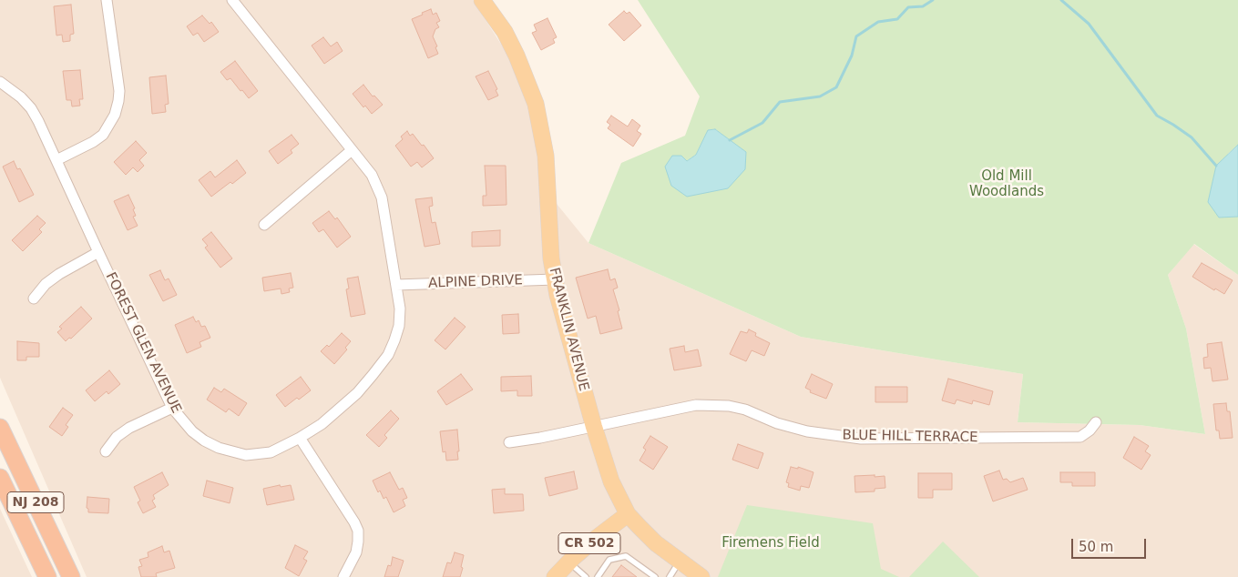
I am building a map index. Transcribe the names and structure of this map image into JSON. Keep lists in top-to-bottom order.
{
  "streets": {
    "highway": ["NJ 208"],
    "main road": ["FRANKLIN AVENUE", "CR 502"],
    "street": ["ALPINE DRIVE", "FOREST GLEN AVENUE", "BLUE HILL TERRACE"]
  },
  "crossings": [
    ["ALPINE DRIVE", "FRANKLIN AVENUE"],
    ["ALPINE DRIVE", "FOREST GLEN AVENUE"],
    ["FRANKLIN AVENUE", "BLUE HILL TERRACE"],
    ["FRANKLIN AVENUE", "CR 502"]
  ],
  "parks": ["Old Mill Woodlands", "Firemens Field"],
  "scale_bar": "50 m"
}
